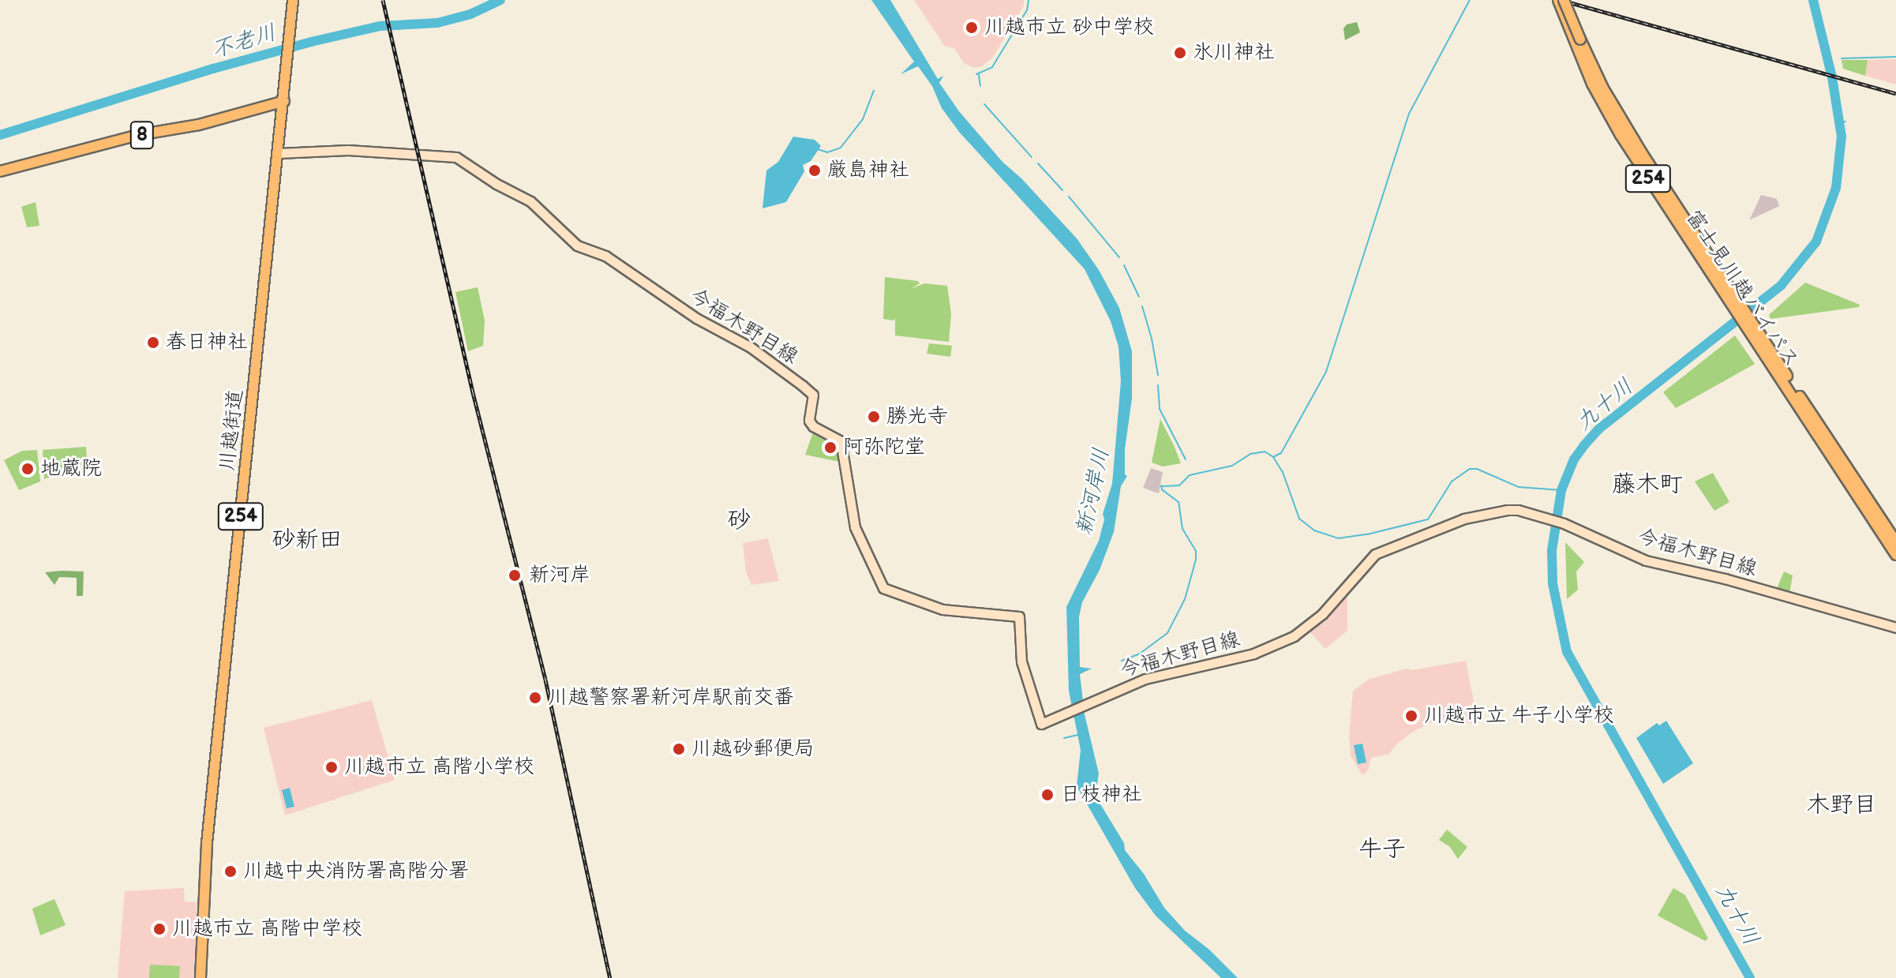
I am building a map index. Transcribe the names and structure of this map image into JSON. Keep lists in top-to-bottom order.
{
  "streets": {
    "main road": [
      "8",
      "254",
      "富士見川越バイパス",
      "今福木野目線",
      "川越街道"
    ]
  },
  "crossings": [
    ["8", "川越街道"],
    ["今福木野目線", "川越街道"]
  ],
  "districts": [
    "藤木町",
    "砂",
    "砂新田",
    "木野目",
    "牛子"
  ],
  "water": ["不老川", "九十川", "新河岸川"],
  "places": [
    "川越市立 砂中学校",
    "氷川神社",
    "厳島神社",
    "春日神社",
    "勝光寺",
    "阿弥陀堂",
    "地蔵院",
    "新河岸",
    "川越警察署新河岸駅前交番",
    "川越市立 牛子小学校",
    "川越砂郵便局",
    "川越市立 高階小学校",
    "日枝神社",
    "川越中央消防署高階分署",
    "川越市立 高階中学校"
  ]
}
